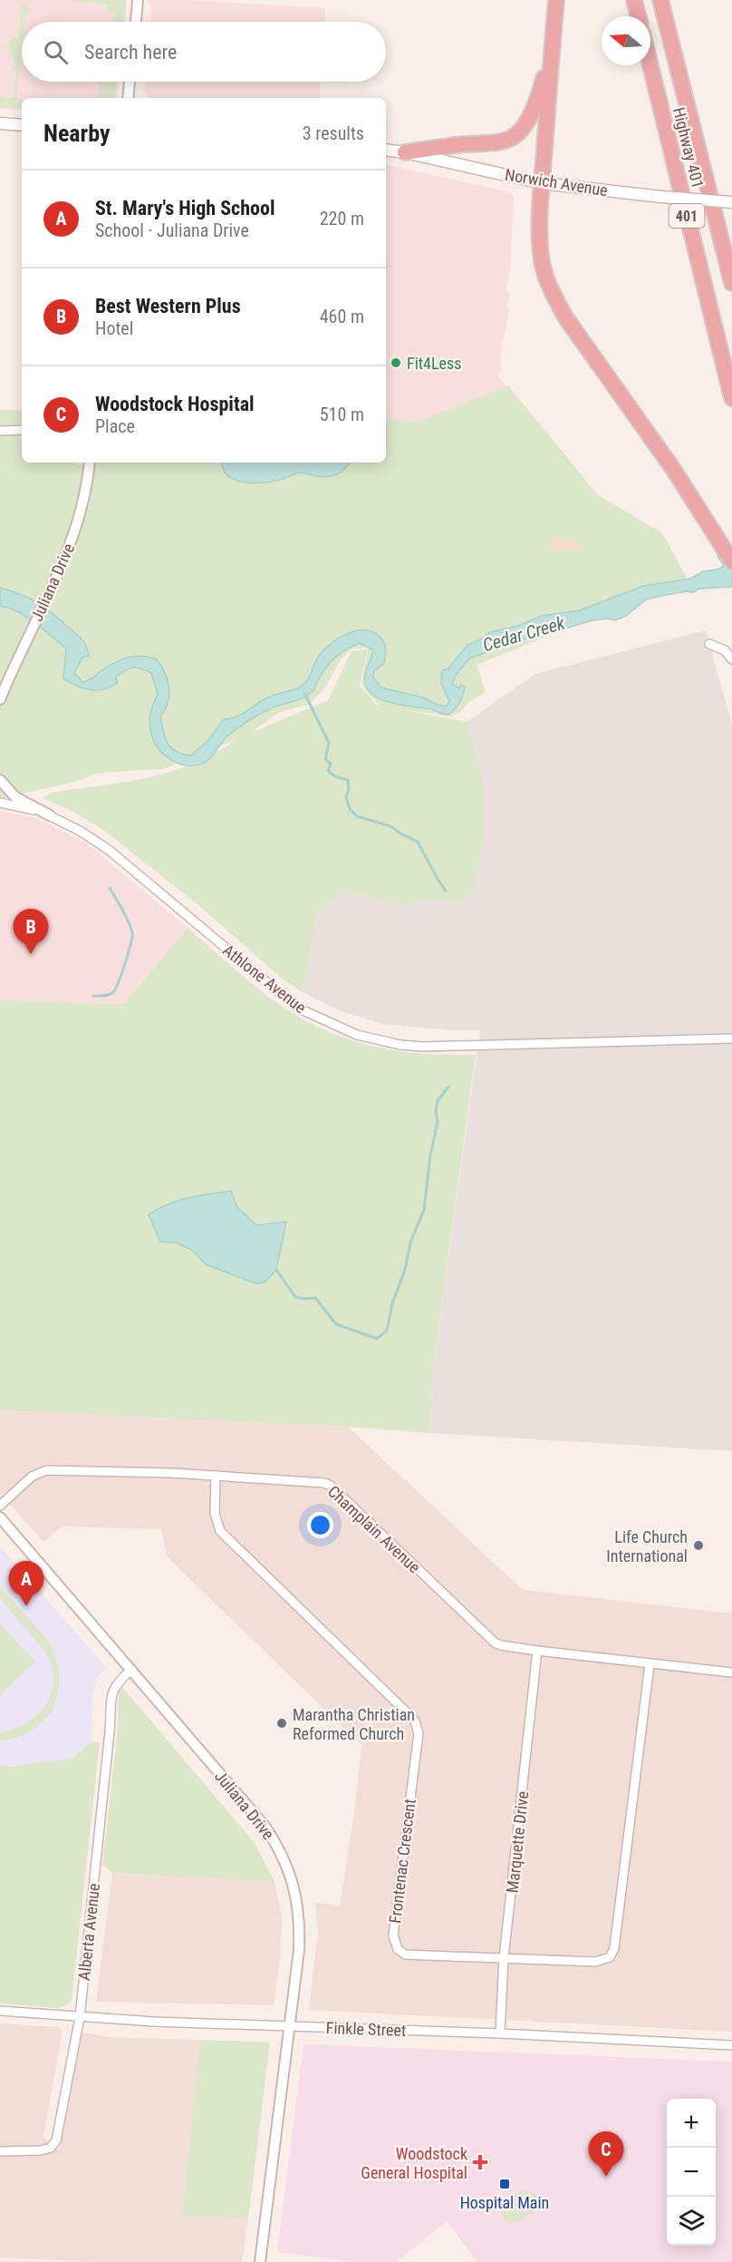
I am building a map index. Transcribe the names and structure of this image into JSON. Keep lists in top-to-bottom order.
{
  "streets": {
    "highway": ["Highway 401", "401"],
    "main road": ["Norwich Avenue"],
    "street": [
      "Juliana Drive",
      "Athlone Avenue",
      "Champlain Avenue",
      "Marquette Drive",
      "Frontenac Crescent",
      "Alberta Avenue",
      "Finkle Street"
    ]
  },
  "crossings": [
    ["Juliana Drive", "Alberta Avenue"],
    ["Juliana Drive", "Finkle Street"],
    ["Champlain Avenue", "Marquette Drive"],
    ["Champlain Avenue", "Frontenac Crescent"],
    ["Marquette Drive", "Frontenac Crescent"],
    ["Marquette Drive", "Finkle Street"],
    ["Alberta Avenue", "Finkle Street"]
  ],
  "water": ["Cedar Creek"],
  "places": {
    "other": ["Fit4Less", "Life Church International", "Marantha Christian Reformed Church"],
    "health": ["Woodstock General Hospital"],
    "transit": ["Hospital Main"]
  },
  "north": "left",
  "page": {
    "search": "Search here",
    "heading": ["Nearby", "3 results"],
    "list": [
      {
        "mark": "A",
        "name": "St. Mary's High School",
        "note": "School · Juliana Drive",
        "value": "220 m"
      },
      {
        "mark": "B",
        "name": "Best Western Plus",
        "note": "Hotel",
        "value": "460 m"
      },
      {
        "mark": "C",
        "name": "Woodstock Hospital",
        "note": "Place",
        "value": "510 m"
      }
    ],
    "pins": ["B", "A", "C"],
    "map_buttons": ["+", "−"]
  }
}
